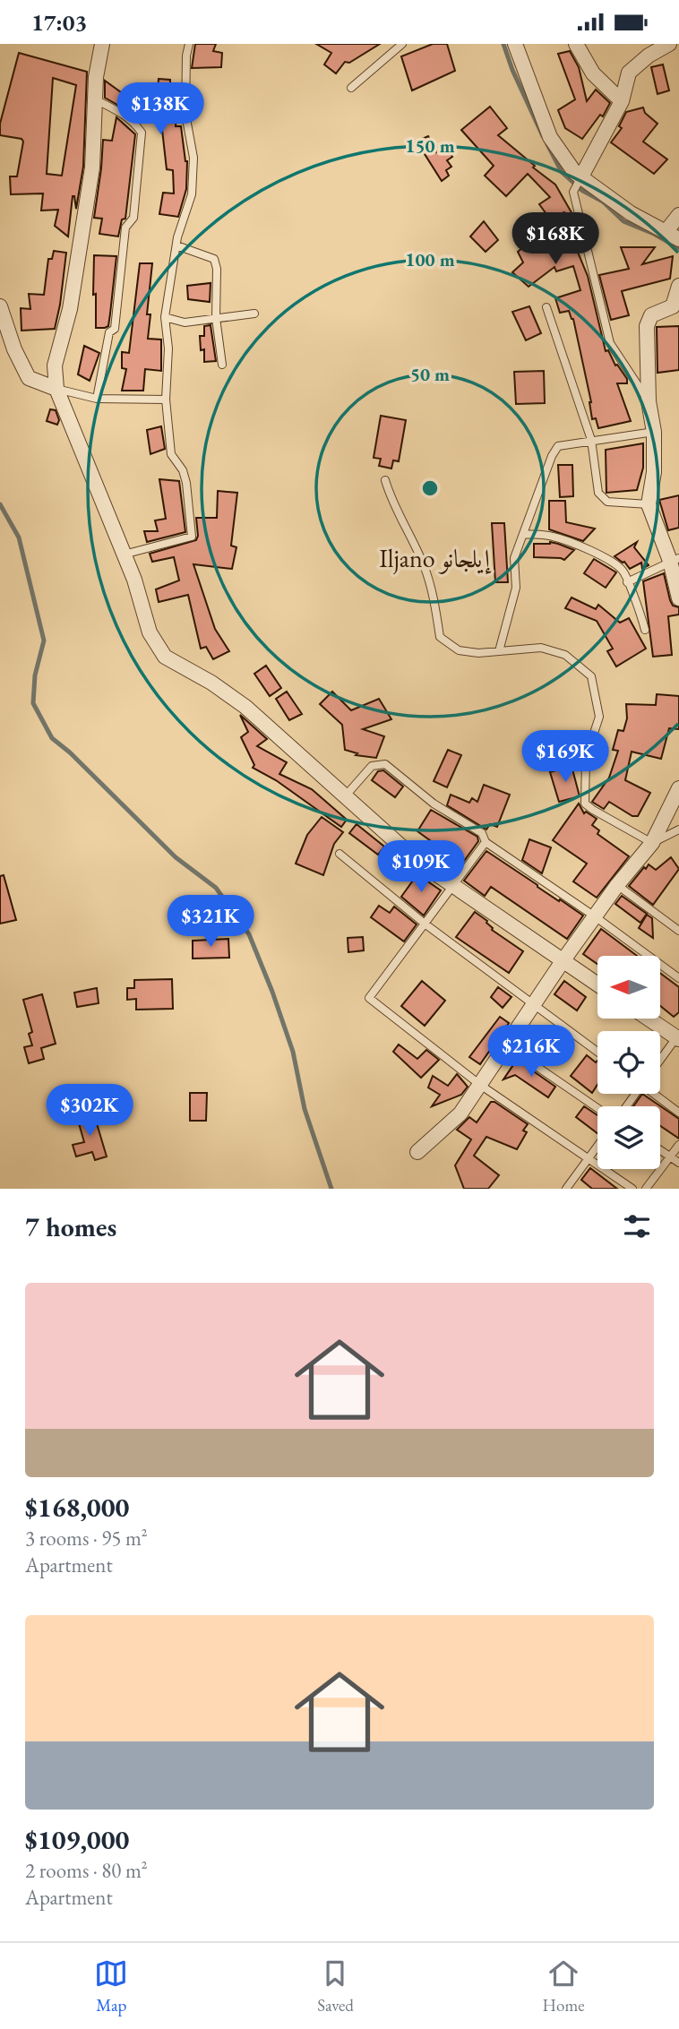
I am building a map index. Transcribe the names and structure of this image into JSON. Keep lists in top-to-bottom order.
{
  "districts": ["Iljano إيلجانو"],
  "north": "left",
  "page": {
    "status": "17:03",
    "price": [
      "$138K",
      "$168K",
      "$169K",
      "$109K",
      "$321K",
      "$216K",
      "$302K"
    ],
    "heading": "7 homes",
    "list": [
      {
        "name": "$168,000",
        "note": "3 rooms · 95 m² · Apartment"
      },
      {
        "name": "$109,000",
        "note": "2 rooms · 80 m² · Apartment"
      }
    ],
    "tabs": ["Map", "Saved", "Home"]
  },
  "rings": ["150 m", "100 m", "50 m"]
}
